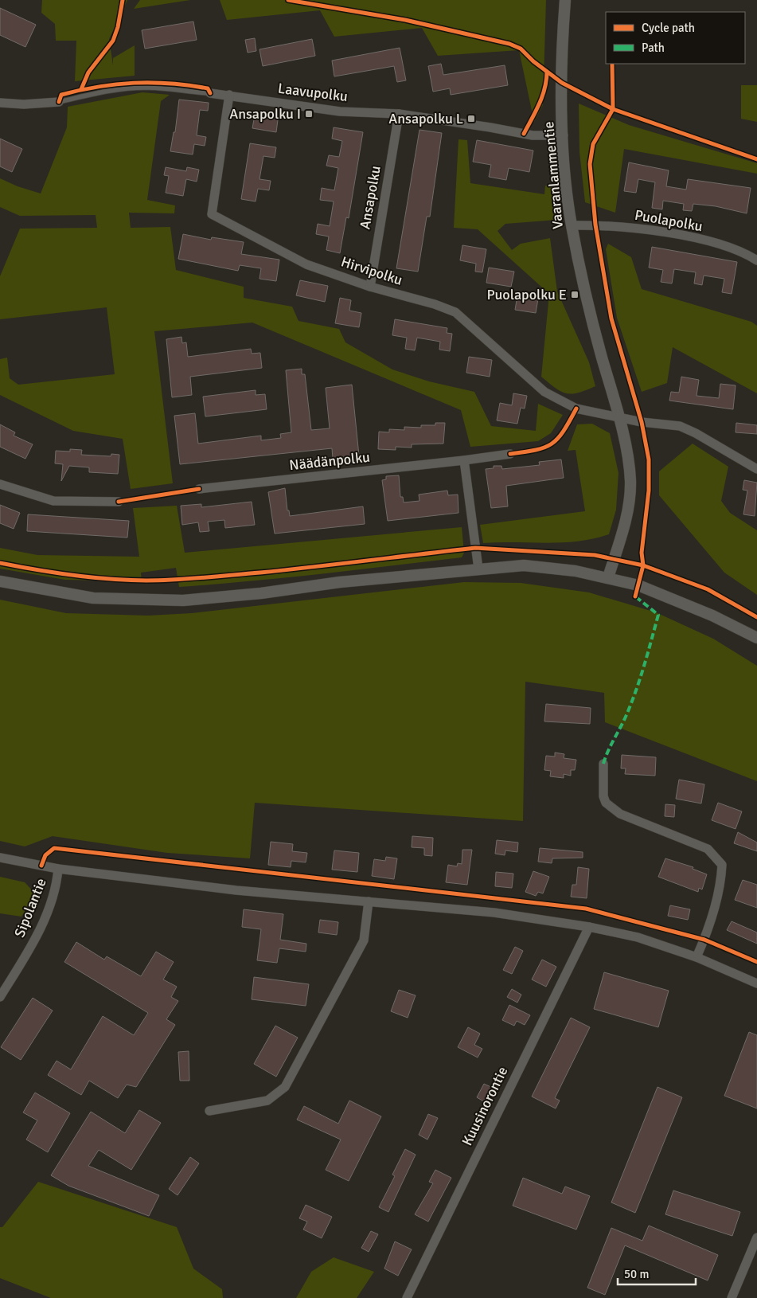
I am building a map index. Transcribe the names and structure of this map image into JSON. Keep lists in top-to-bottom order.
{
  "streets": {
    "street": [
      "Laavupolku",
      "Vaaranlammentie",
      "Ansapolku",
      "Puolapolku",
      "Hirvipolku",
      "Näädänpolku",
      "Sipolantie",
      "Kuusinorontie"
    ]
  },
  "crossings": [
    ["Laavupolku", "Vaaranlammentie"],
    ["Laavupolku", "Ansapolku"],
    ["Laavupolku", "Hirvipolku"],
    ["Vaaranlammentie", "Puolapolku"],
    ["Vaaranlammentie", "Hirvipolku"],
    ["Ansapolku", "Hirvipolku"]
  ],
  "places": {
    "transit": ["Ansapolku I", "Ansapolku L", "Puolapolku E"]
  },
  "legend": ["Cycle path", "Path"],
  "scale_bar": "50 m"
}
